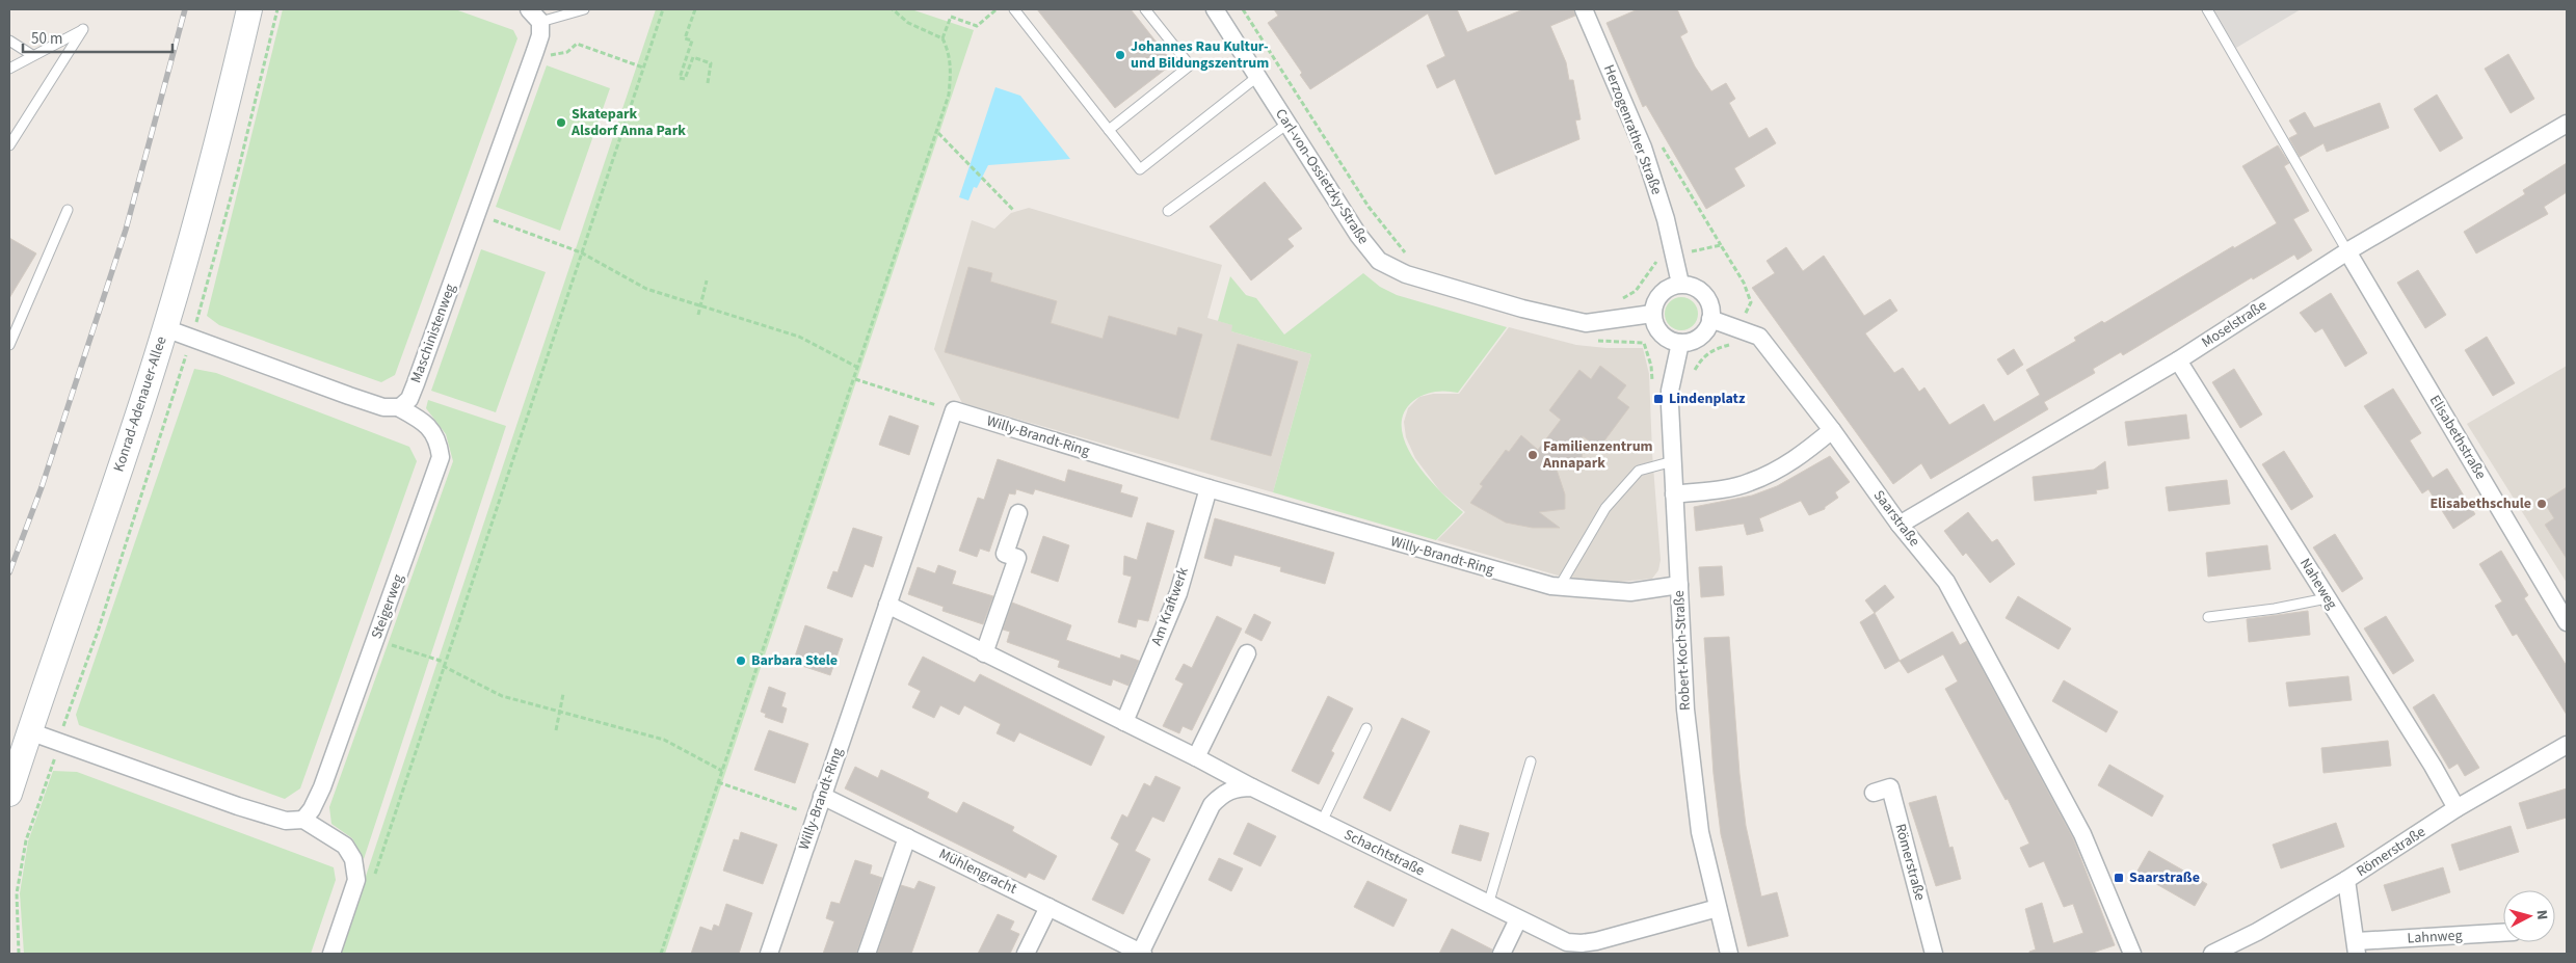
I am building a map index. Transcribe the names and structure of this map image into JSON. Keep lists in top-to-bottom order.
{
  "streets": {
    "street": [
      "Herzogenrather Straße",
      "Carl-von-Ossietzky-Straße",
      "Moselstraße",
      "Maschinistenweg",
      "Konrad-Adenauer-Allee",
      "Willy-Brandt-Ring",
      "Elisabethstraße",
      "Saarstraße",
      "Naheweg",
      "Steigerweg",
      "Am Kraftwerk",
      "Robert-Koch-Straße",
      "Römerstraße",
      "Schachtstraße",
      "Mühlengracht",
      "Lahnweg"
    ]
  },
  "crossings": [
    ["Herzogenrather Straße", "Carl-von-Ossietzky-Straße"],
    ["Herzogenrather Straße", "Saarstraße"],
    ["Herzogenrather Straße", "Robert-Koch-Straße"],
    ["Carl-von-Ossietzky-Straße", "Saarstraße"],
    ["Carl-von-Ossietzky-Straße", "Robert-Koch-Straße"],
    ["Moselstraße", "Elisabethstraße"],
    ["Moselstraße", "Saarstraße"],
    ["Moselstraße", "Naheweg"],
    ["Maschinistenweg", "Steigerweg"],
    ["Willy-Brandt-Ring", "Am Kraftwerk"],
    ["Willy-Brandt-Ring", "Robert-Koch-Straße"],
    ["Willy-Brandt-Ring", "Mühlengracht"],
    ["Saarstraße", "Robert-Koch-Straße"],
    ["Naheweg", "Römerstraße"],
    ["Robert-Koch-Straße", "Schachtstraße"],
    ["Römerstraße", "Lahnweg"]
  ],
  "places": {
    "other": [
      "Johannes Rau Kultur- und Bildungszentrum",
      "Skatepark Alsdorf Anna Park",
      "Familienzentrum Annapark",
      "Elisabethschule",
      "Barbara Stele"
    ],
    "transit": ["Lindenplatz", "Saarstraße"]
  },
  "scale_bar": "50 m",
  "north": "right"
}
